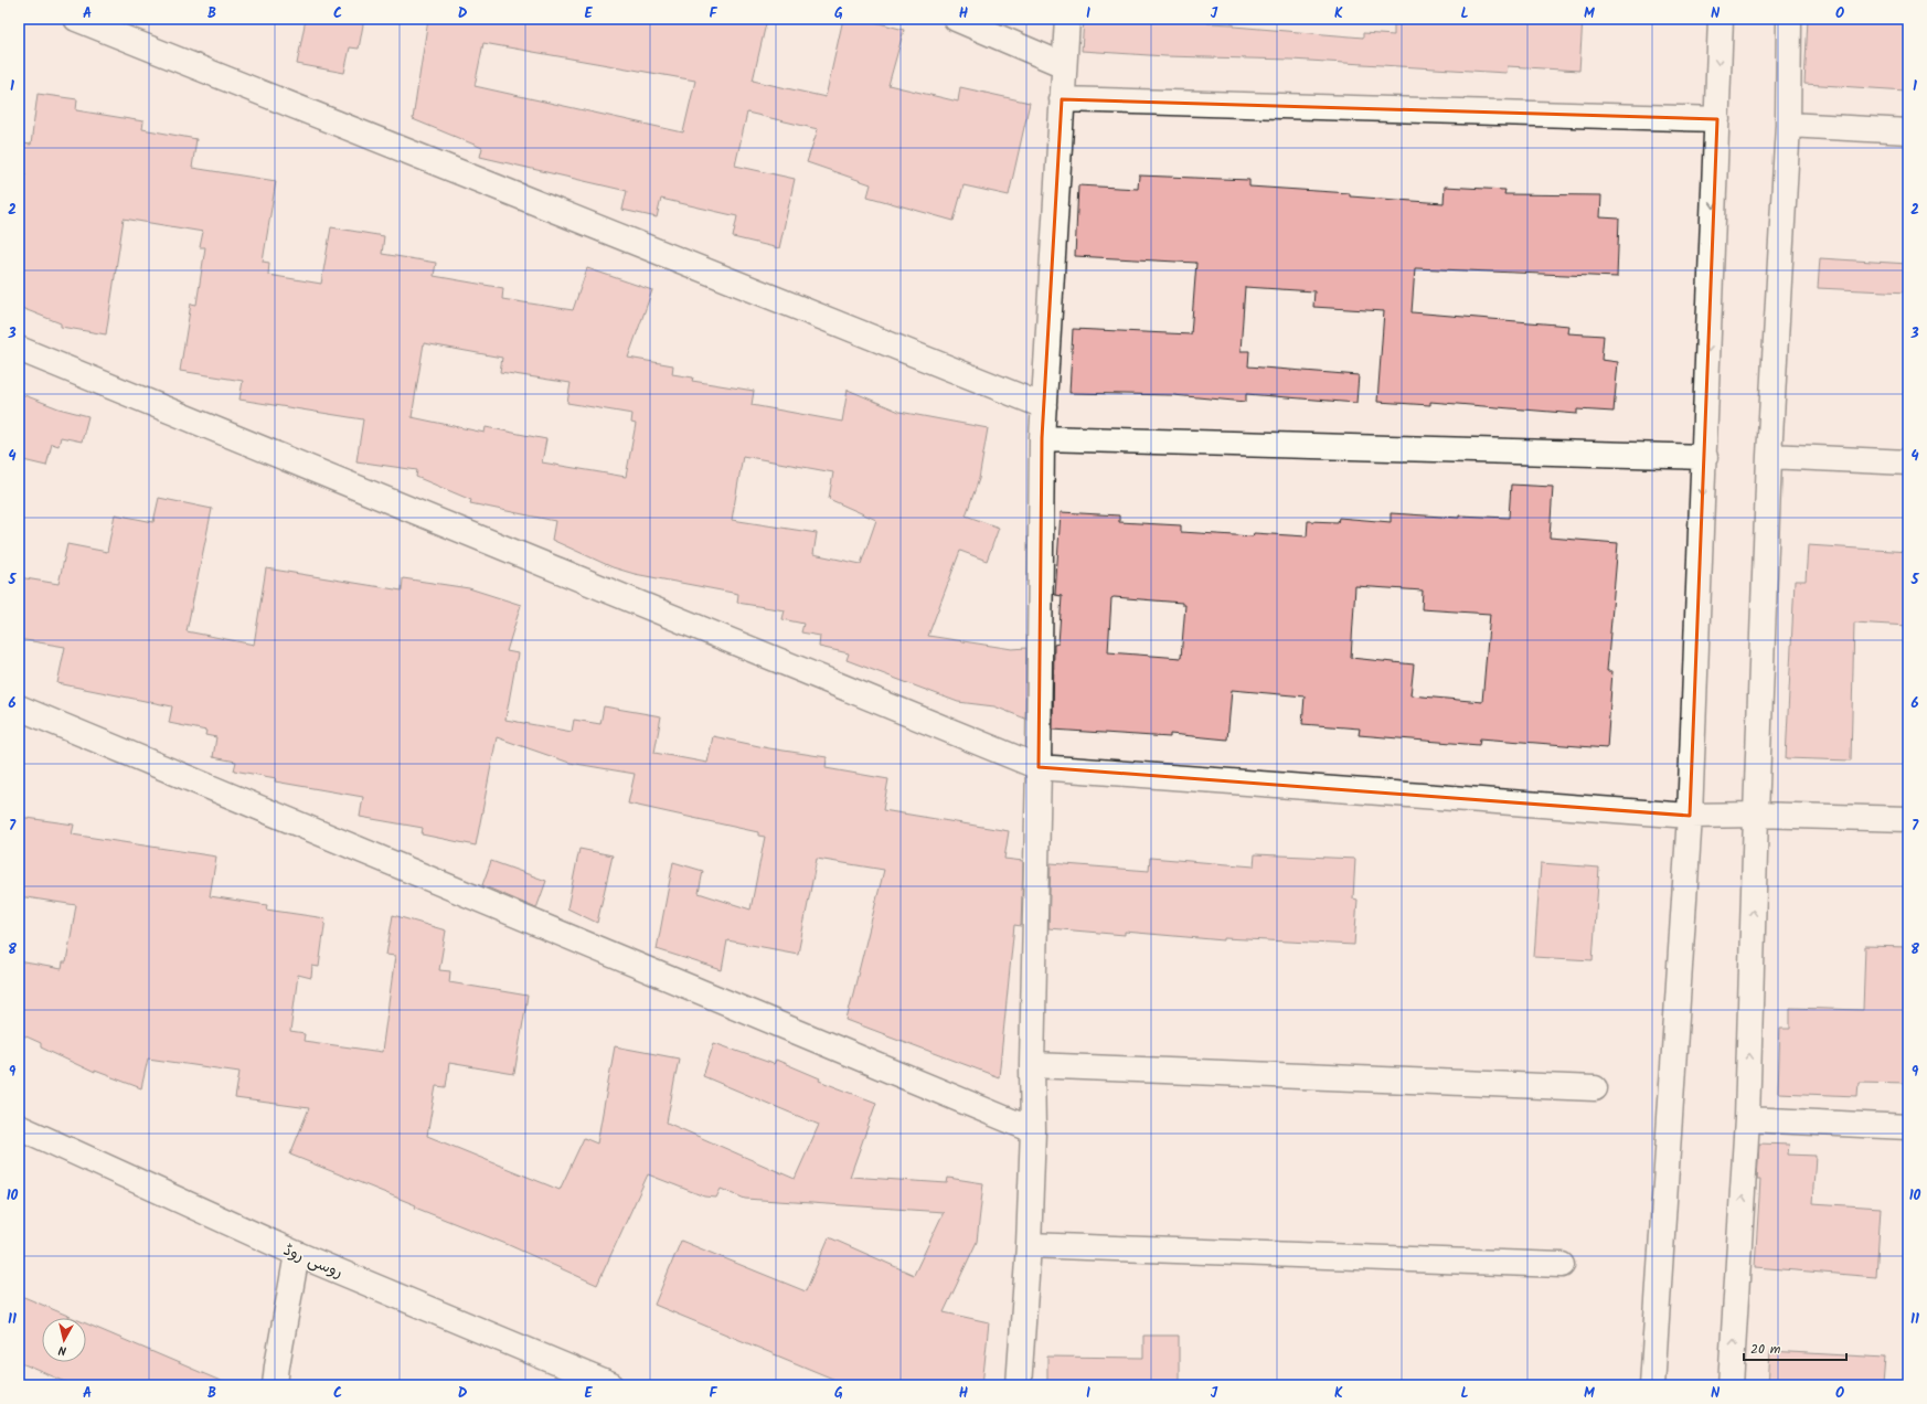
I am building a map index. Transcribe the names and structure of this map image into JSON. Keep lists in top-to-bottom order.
{
  "streets": {
    "street": ["روسی روڈ"]
  },
  "scale_bar": "20 m",
  "north": "bottom",
  "grid": {
    "columns": [
      "A",
      "B",
      "C",
      "D",
      "E",
      "F",
      "G",
      "H",
      "I",
      "J",
      "K",
      "L",
      "M",
      "N",
      "O"
    ],
    "rows": [
      "1",
      "2",
      "3",
      "4",
      "5",
      "6",
      "7",
      "8",
      "9",
      "10",
      "11"
    ]
  }
}
